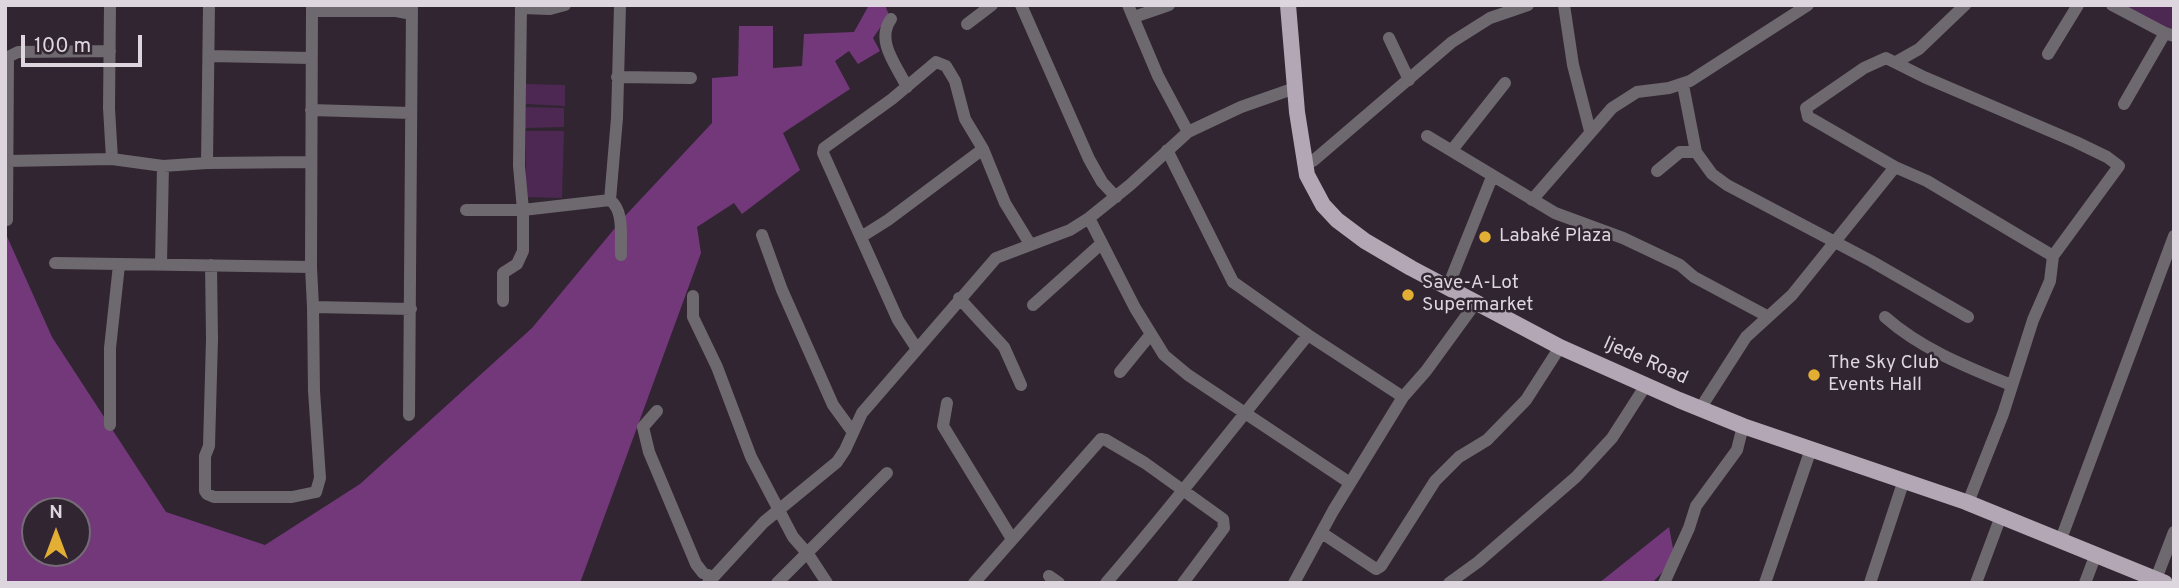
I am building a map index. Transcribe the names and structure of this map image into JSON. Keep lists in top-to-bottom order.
{
  "streets": {
    "main road": ["Ijede Road"]
  },
  "places": ["Labaké Plaza", "Save-A-Lot Supermarket", "The Sky Club Events Hall"],
  "scale_bar": "100 m",
  "north": "top"
}
